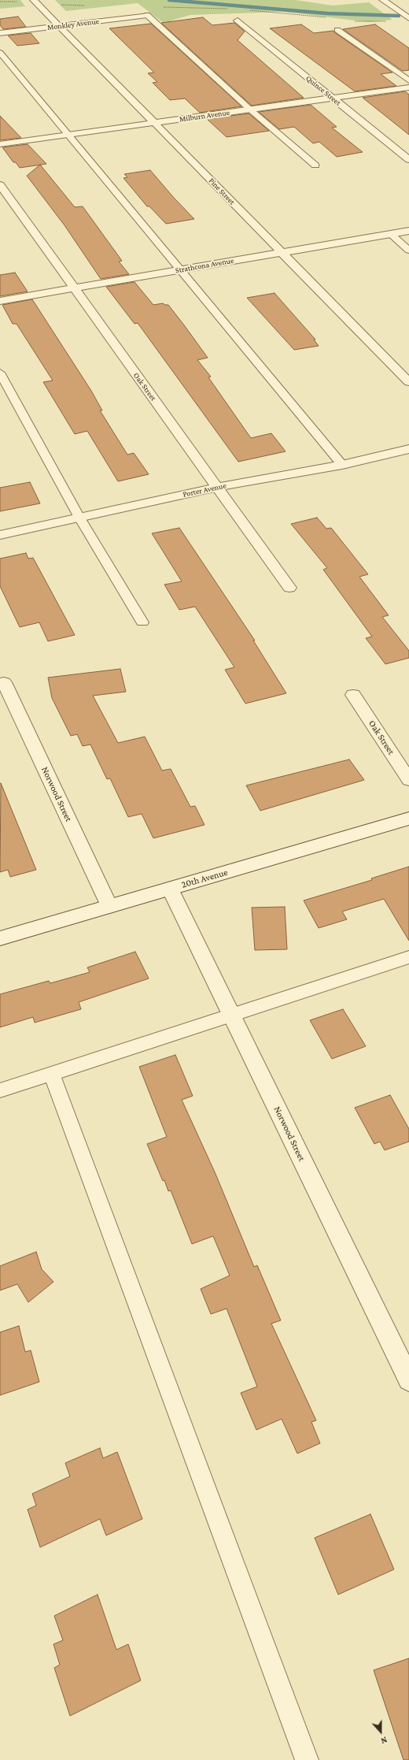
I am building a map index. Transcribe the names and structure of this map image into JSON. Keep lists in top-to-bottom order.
{
  "streets": {
    "street": [
      "Monkley Avenue",
      "Quince Street",
      "Milburn Avenue",
      "Pine Street",
      "Strathcona Avenue",
      "Oak Street",
      "Porter Avenue",
      "Norwood Street",
      "20th Avenue"
    ]
  },
  "crossings": [
    ["Monkley Avenue", "Pine Street"],
    ["Quince Street", "Milburn Avenue"],
    ["Milburn Avenue", "Pine Street"],
    ["Pine Street", "Strathcona Avenue"],
    ["Strathcona Avenue", "Oak Street"],
    ["Oak Street", "Porter Avenue"],
    ["Norwood Street", "20th Avenue"]
  ],
  "north": "bottom"
}
